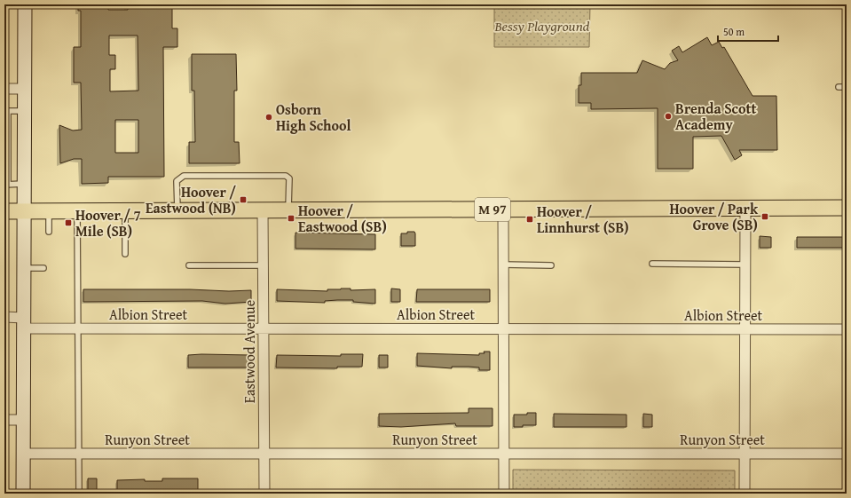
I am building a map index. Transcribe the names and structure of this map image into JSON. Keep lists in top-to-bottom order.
{
  "streets": {
    "main road": ["M 97"],
    "street": ["Albion Street", "Eastwood Avenue", "Runyon Street"]
  },
  "crossings": [
    ["M 97", "Eastwood Avenue"],
    ["Albion Street", "Eastwood Avenue"],
    ["Eastwood Avenue", "Runyon Street"]
  ],
  "parks": ["Bessy Playground"],
  "places": {
    "other": ["Brenda Scott Academy", "Osborn High School"],
    "transit": [
      "Hoover / Eastwood (NB)",
      "Hoover / Park Grove (SB)",
      "Hoover / Eastwood (SB)",
      "Hoover / Linnhurst (SB)",
      "Hoover / 7 Mile (SB)"
    ]
  },
  "scale_bar": "50 m"
}
